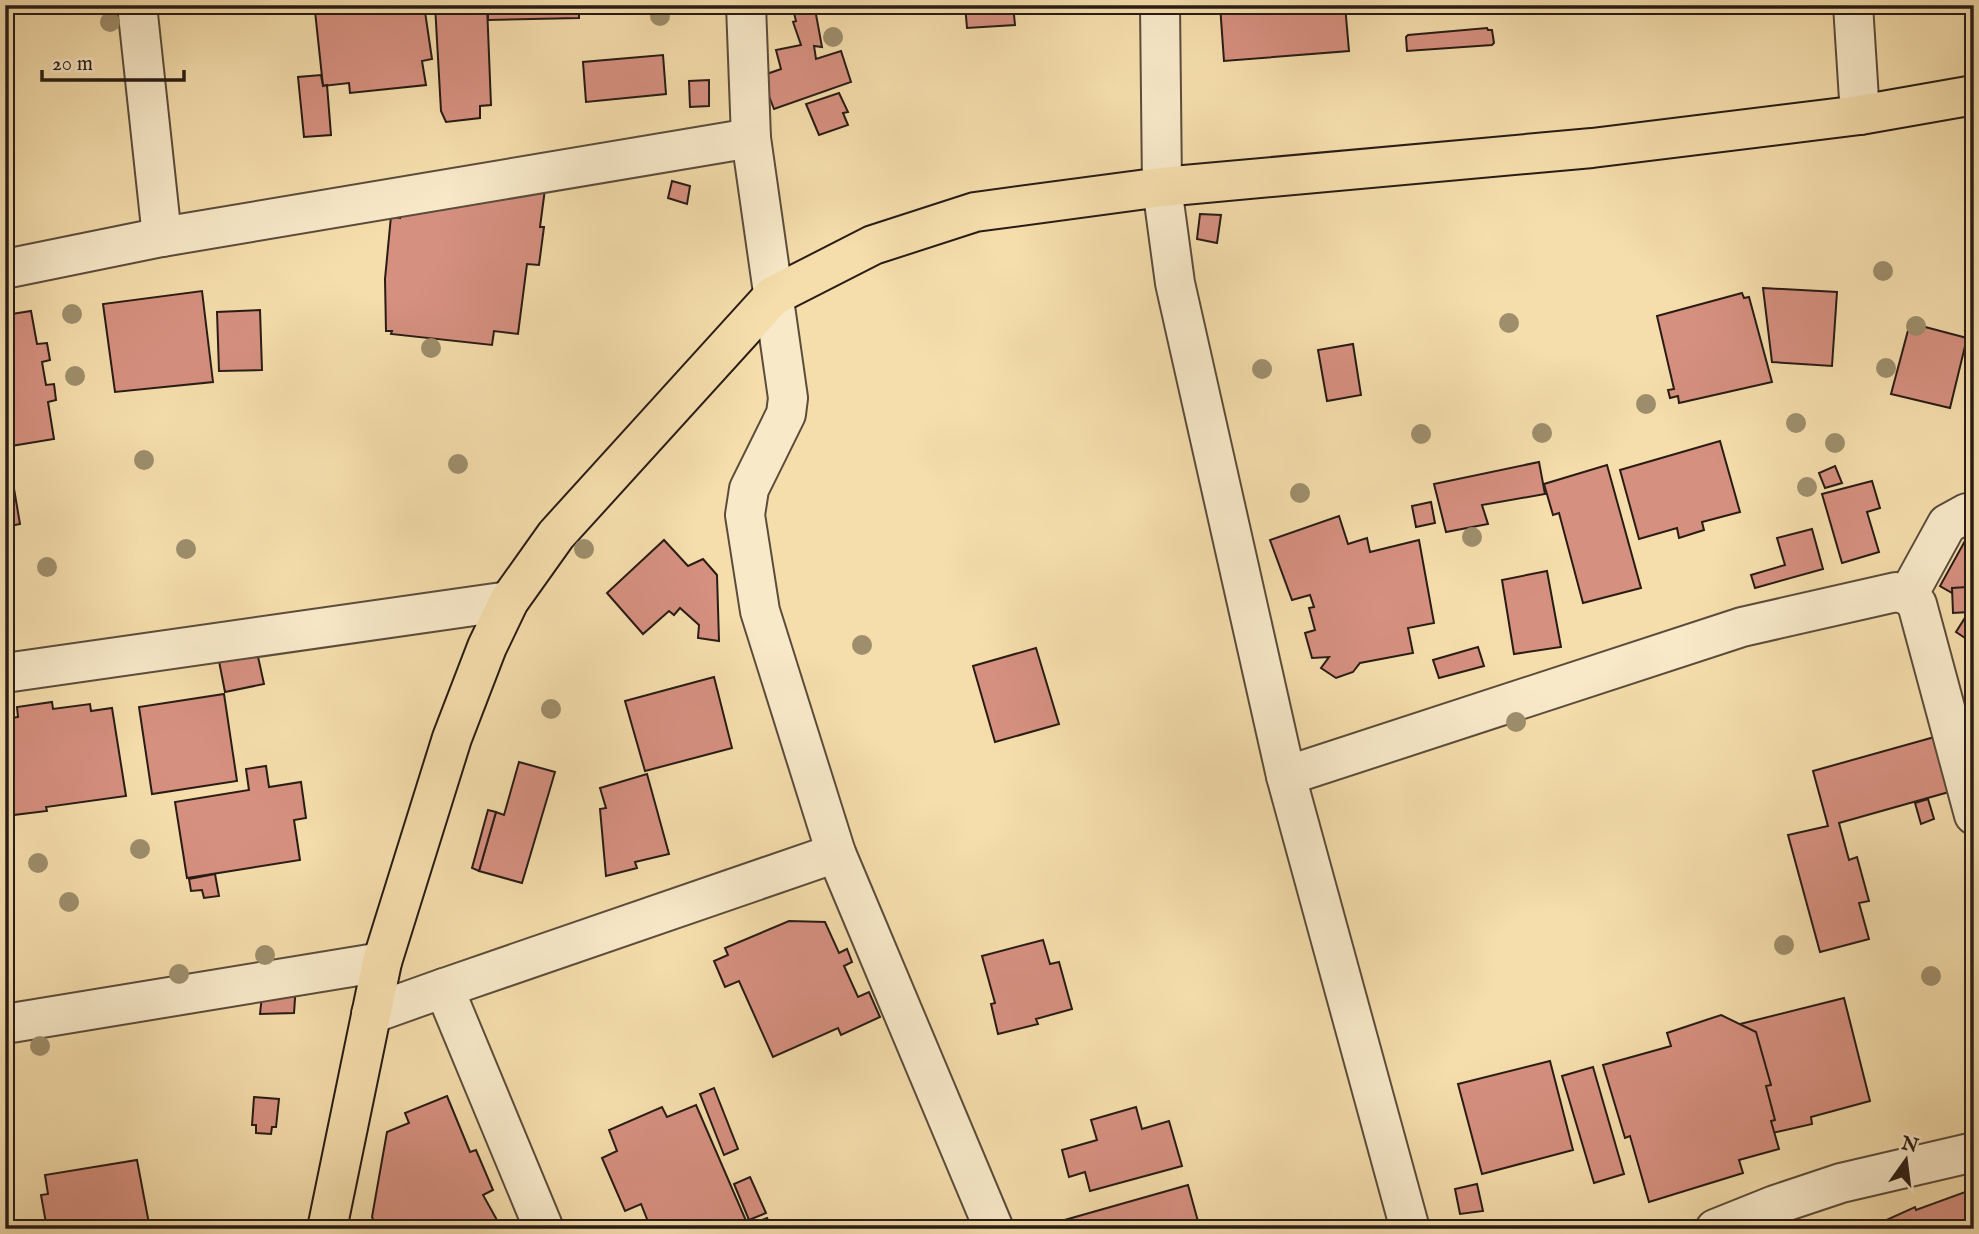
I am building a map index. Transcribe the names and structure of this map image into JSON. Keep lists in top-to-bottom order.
{
  "scale_bar": "20 m",
  "north": "top"
}
